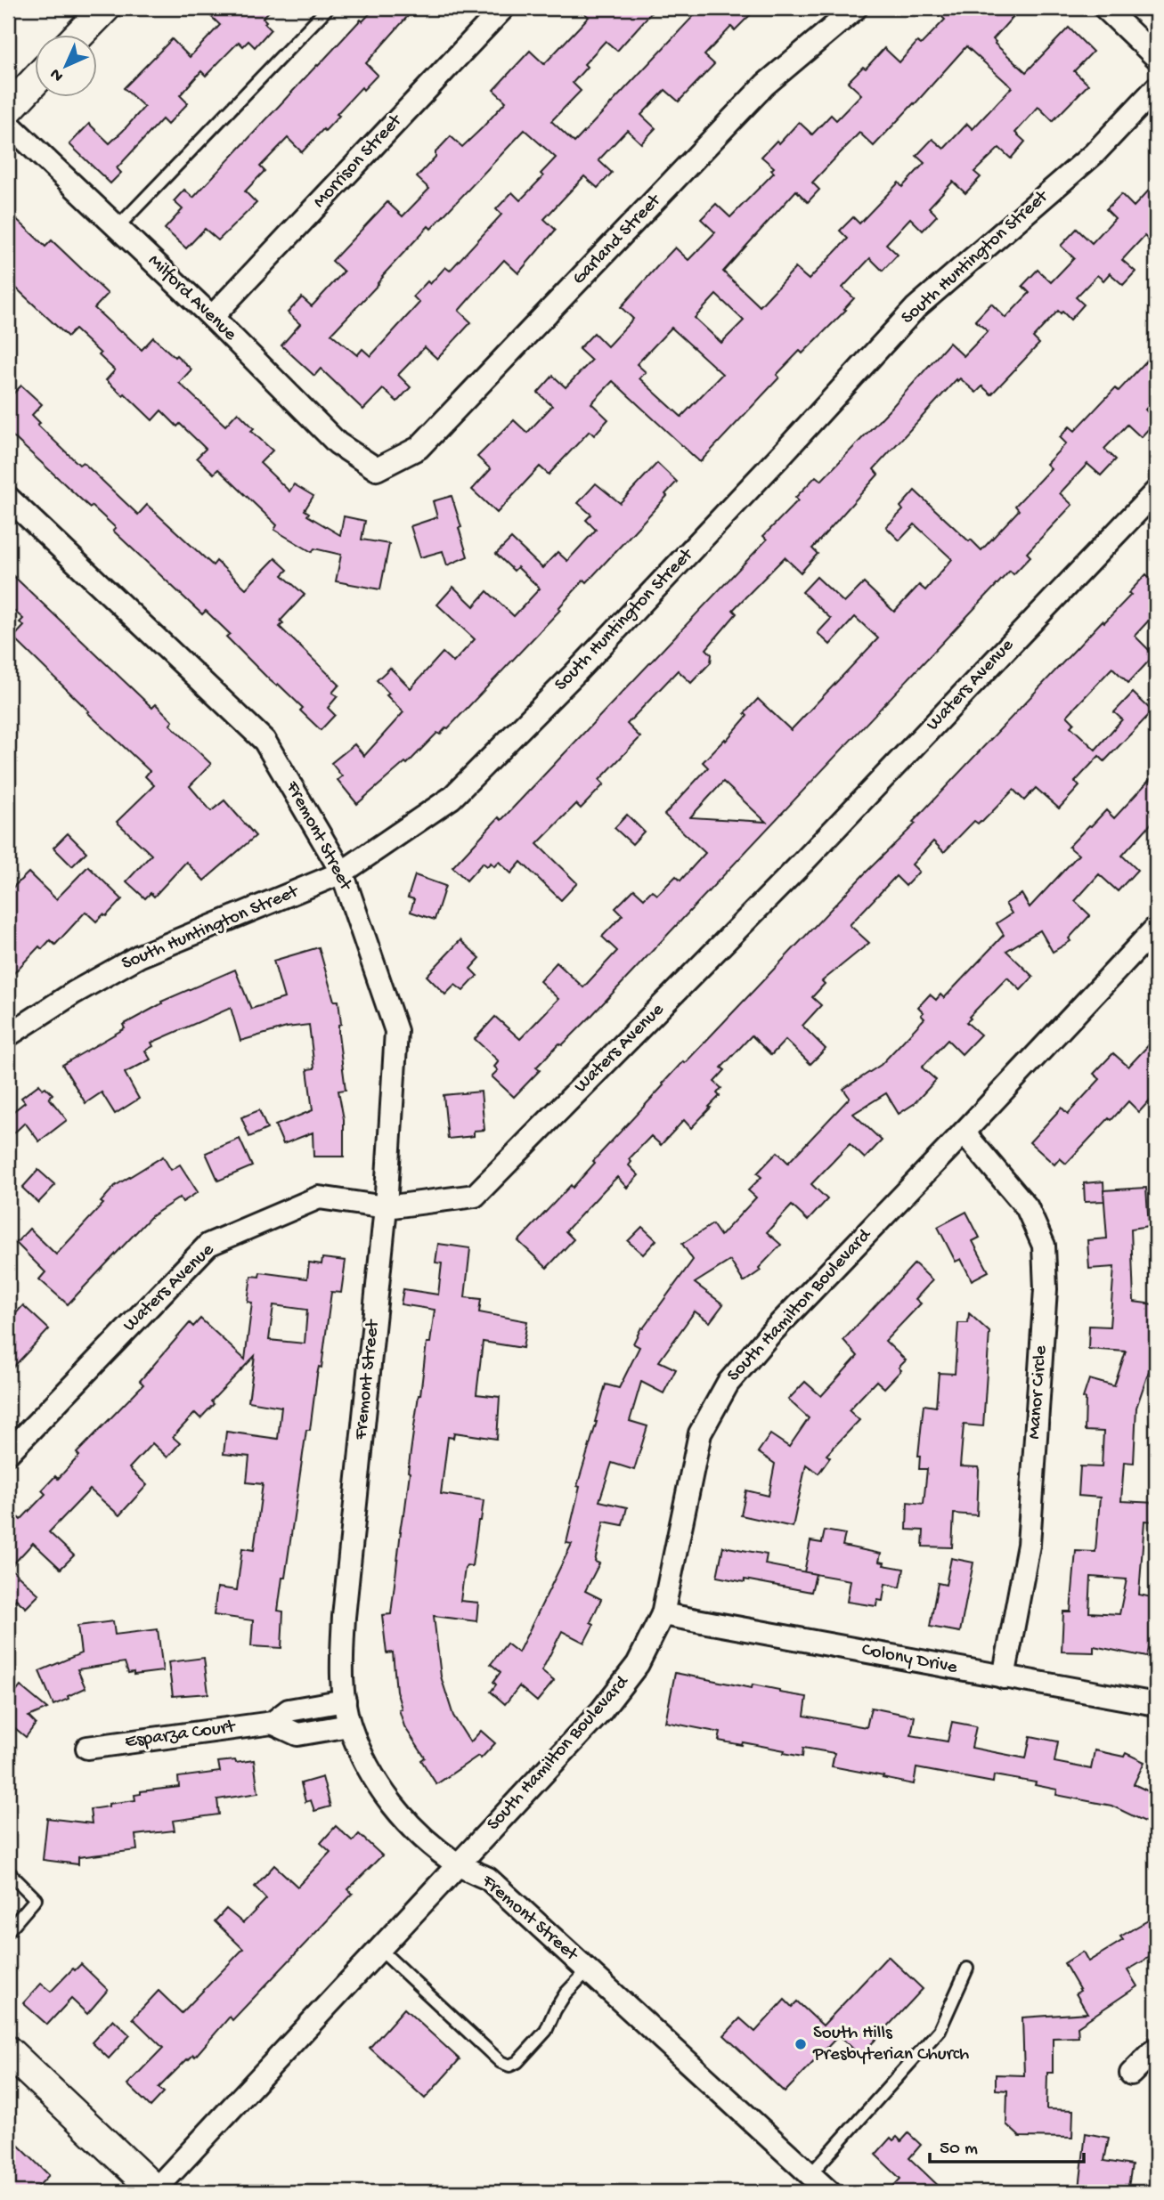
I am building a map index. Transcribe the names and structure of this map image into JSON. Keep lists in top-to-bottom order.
{
  "streets": {
    "street": [
      "Morrison Street",
      "Garland Street",
      "South Huntington Street",
      "Milford Avenue",
      "Waters Avenue",
      "Fremont Street",
      "South Hamilton Boulevard",
      "Manor Circle",
      "Colony Drive",
      "Esparza Court"
    ]
  },
  "crossings": [
    ["Morrison Street", "Milford Avenue"],
    ["Garland Street", "Milford Avenue"],
    ["South Huntington Street", "Fremont Street"],
    ["Waters Avenue", "Fremont Street"],
    ["Fremont Street", "South Hamilton Boulevard"],
    ["Fremont Street", "Esparza Court"],
    ["South Hamilton Boulevard", "Manor Circle"],
    ["South Hamilton Boulevard", "Colony Drive"],
    ["Manor Circle", "Colony Drive"]
  ],
  "places": ["South Hills Presbyterian Church"],
  "scale_bar": "50 m",
  "north": "bottom left"
}
